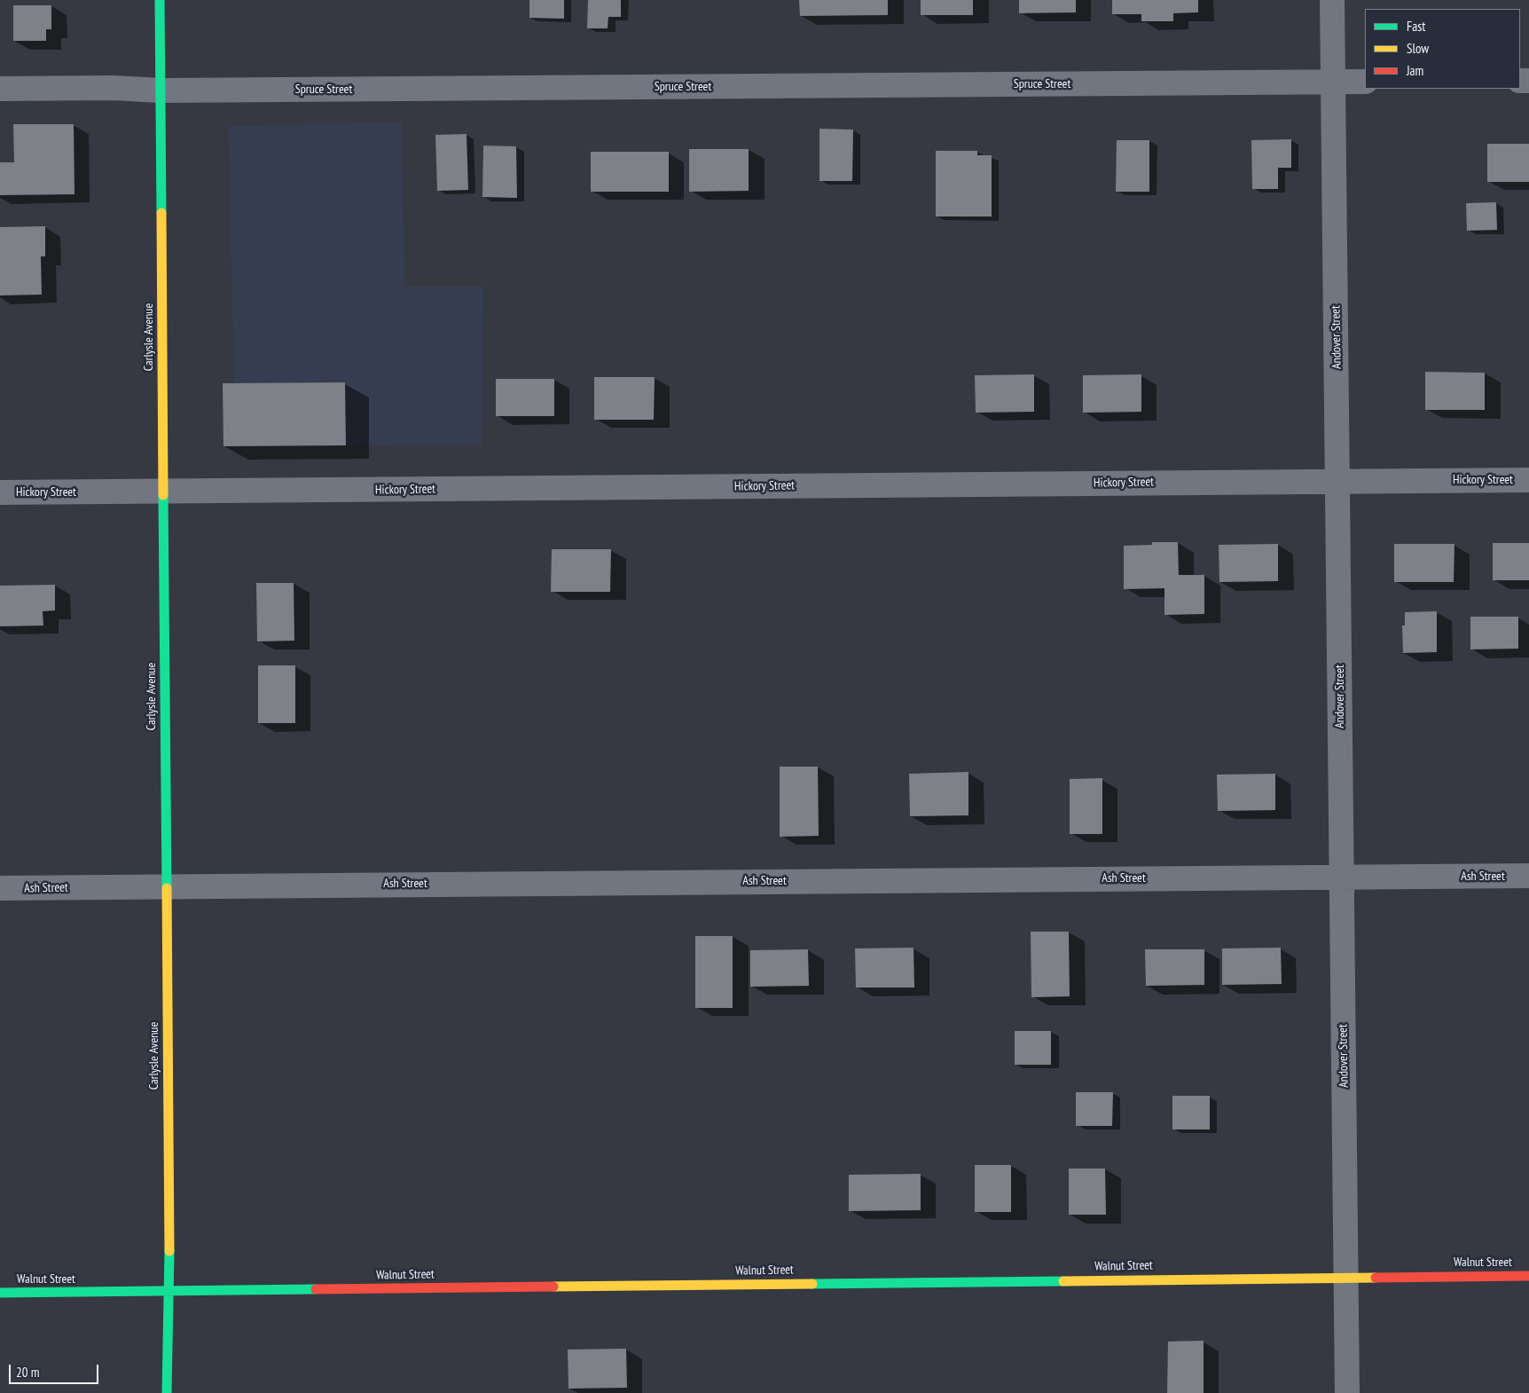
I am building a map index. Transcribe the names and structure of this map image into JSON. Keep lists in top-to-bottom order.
{
  "streets": {
    "street": [
      "Spruce Street",
      "Carlysle Avenue",
      "Andover Street",
      "Hickory Street",
      "Ash Street",
      "Walnut Street"
    ]
  },
  "crossings": [
    ["Spruce Street", "Carlysle Avenue"],
    ["Spruce Street", "Andover Street"],
    ["Carlysle Avenue", "Hickory Street"],
    ["Carlysle Avenue", "Ash Street"],
    ["Carlysle Avenue", "Walnut Street"],
    ["Andover Street", "Hickory Street"],
    ["Andover Street", "Ash Street"],
    ["Andover Street", "Walnut Street"]
  ],
  "legend": ["Fast", "Slow", "Jam"],
  "scale_bar": "20 m"
}
